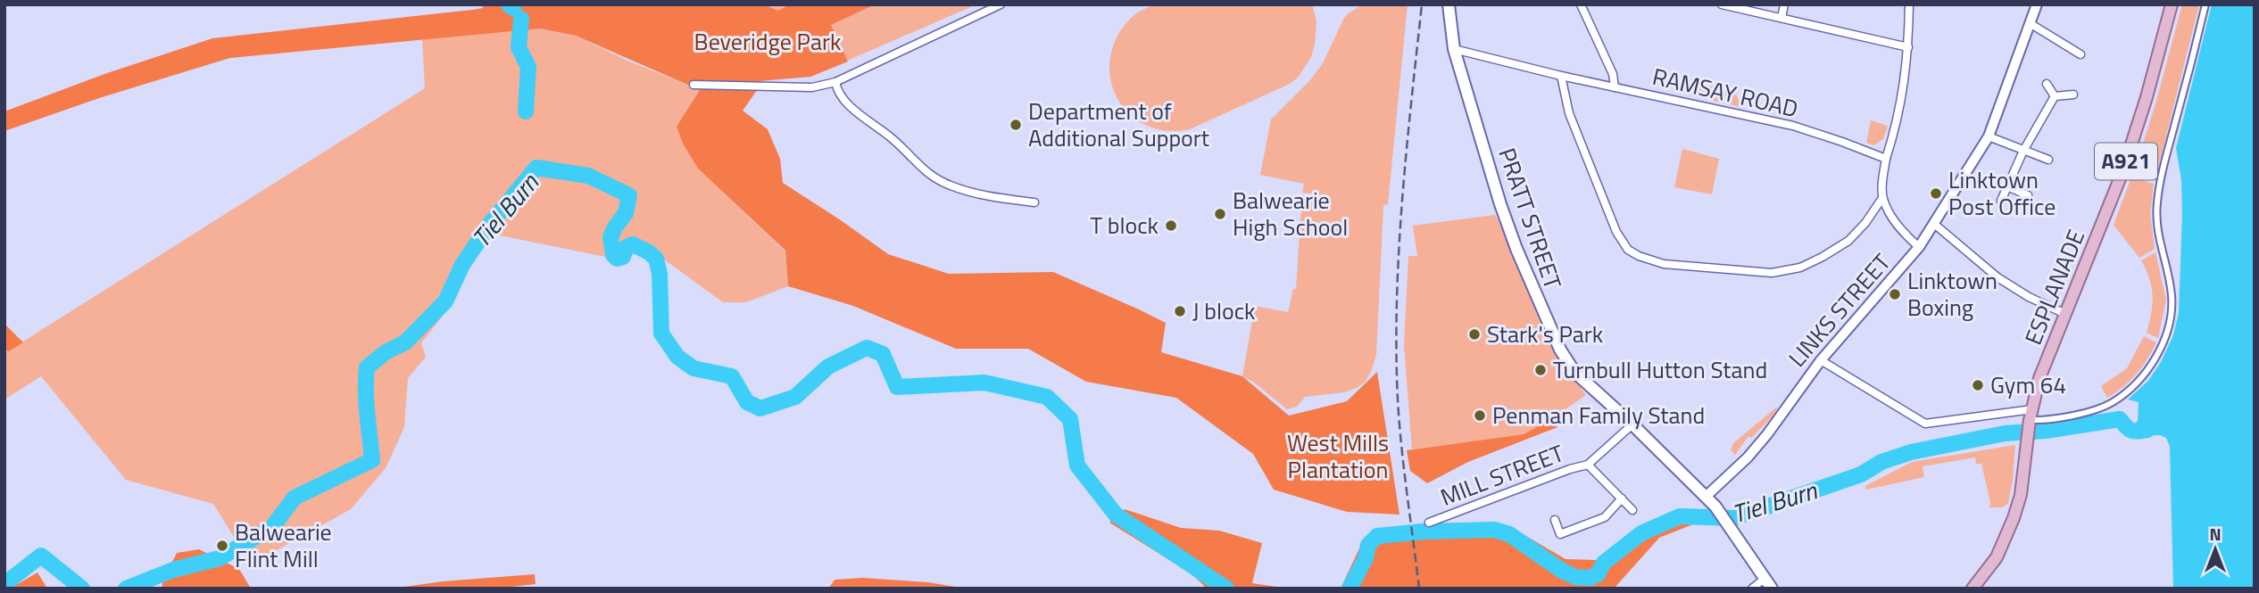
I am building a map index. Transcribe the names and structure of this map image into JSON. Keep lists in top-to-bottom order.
{
  "streets": {
    "main road": ["A921", "PRATT STREET", "ESPLANADE"],
    "street": ["RAMSAY ROAD", "LINKS STREET", "MILL STREET"]
  },
  "crossings": [
    ["RAMSAY ROAD", "PRATT STREET"],
    ["PRATT STREET", "LINKS STREET"],
    ["PRATT STREET", "MILL STREET"]
  ],
  "water": ["Tiel Burn"],
  "parks": ["Beveridge Park", "West Mills Plantation"],
  "places": [
    "Department of Additional Support",
    "Linktown Post Office",
    "Balwearie High School",
    "T block",
    "Linktown Boxing",
    "J block",
    "Stark's Park",
    "Turnbull Hutton Stand",
    "Gym 64",
    "Penman Family Stand",
    "Balwearie Flint Mill"
  ],
  "north": "top"
}
